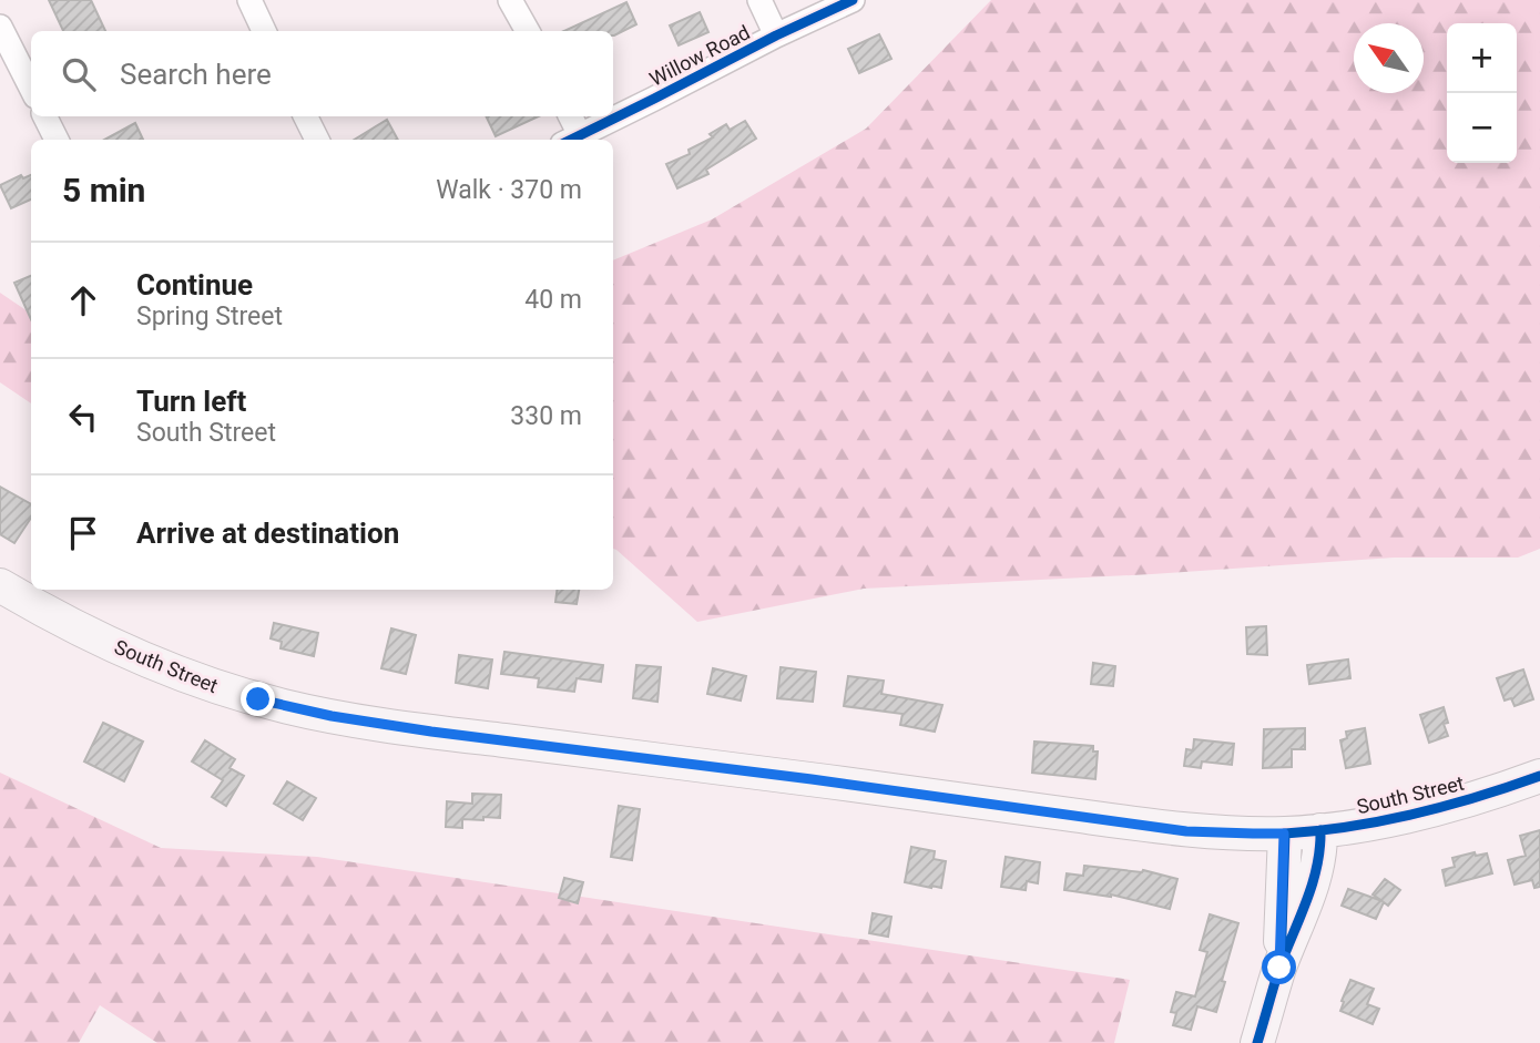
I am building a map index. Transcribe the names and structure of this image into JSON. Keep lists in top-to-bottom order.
{
  "streets": {
    "main road": ["South Street"],
    "street": ["Willow Road"]
  },
  "north": "top left",
  "page": {
    "map_buttons": ["+", "−"],
    "search": "Search here",
    "heading": ["5 min", "Walk · 370 m"],
    "list": [
      ["Continue", "Spring Street", "40 m"],
      ["Turn left", "South Street", "330 m"],
      "Arrive at destination"
    ]
  }
}
